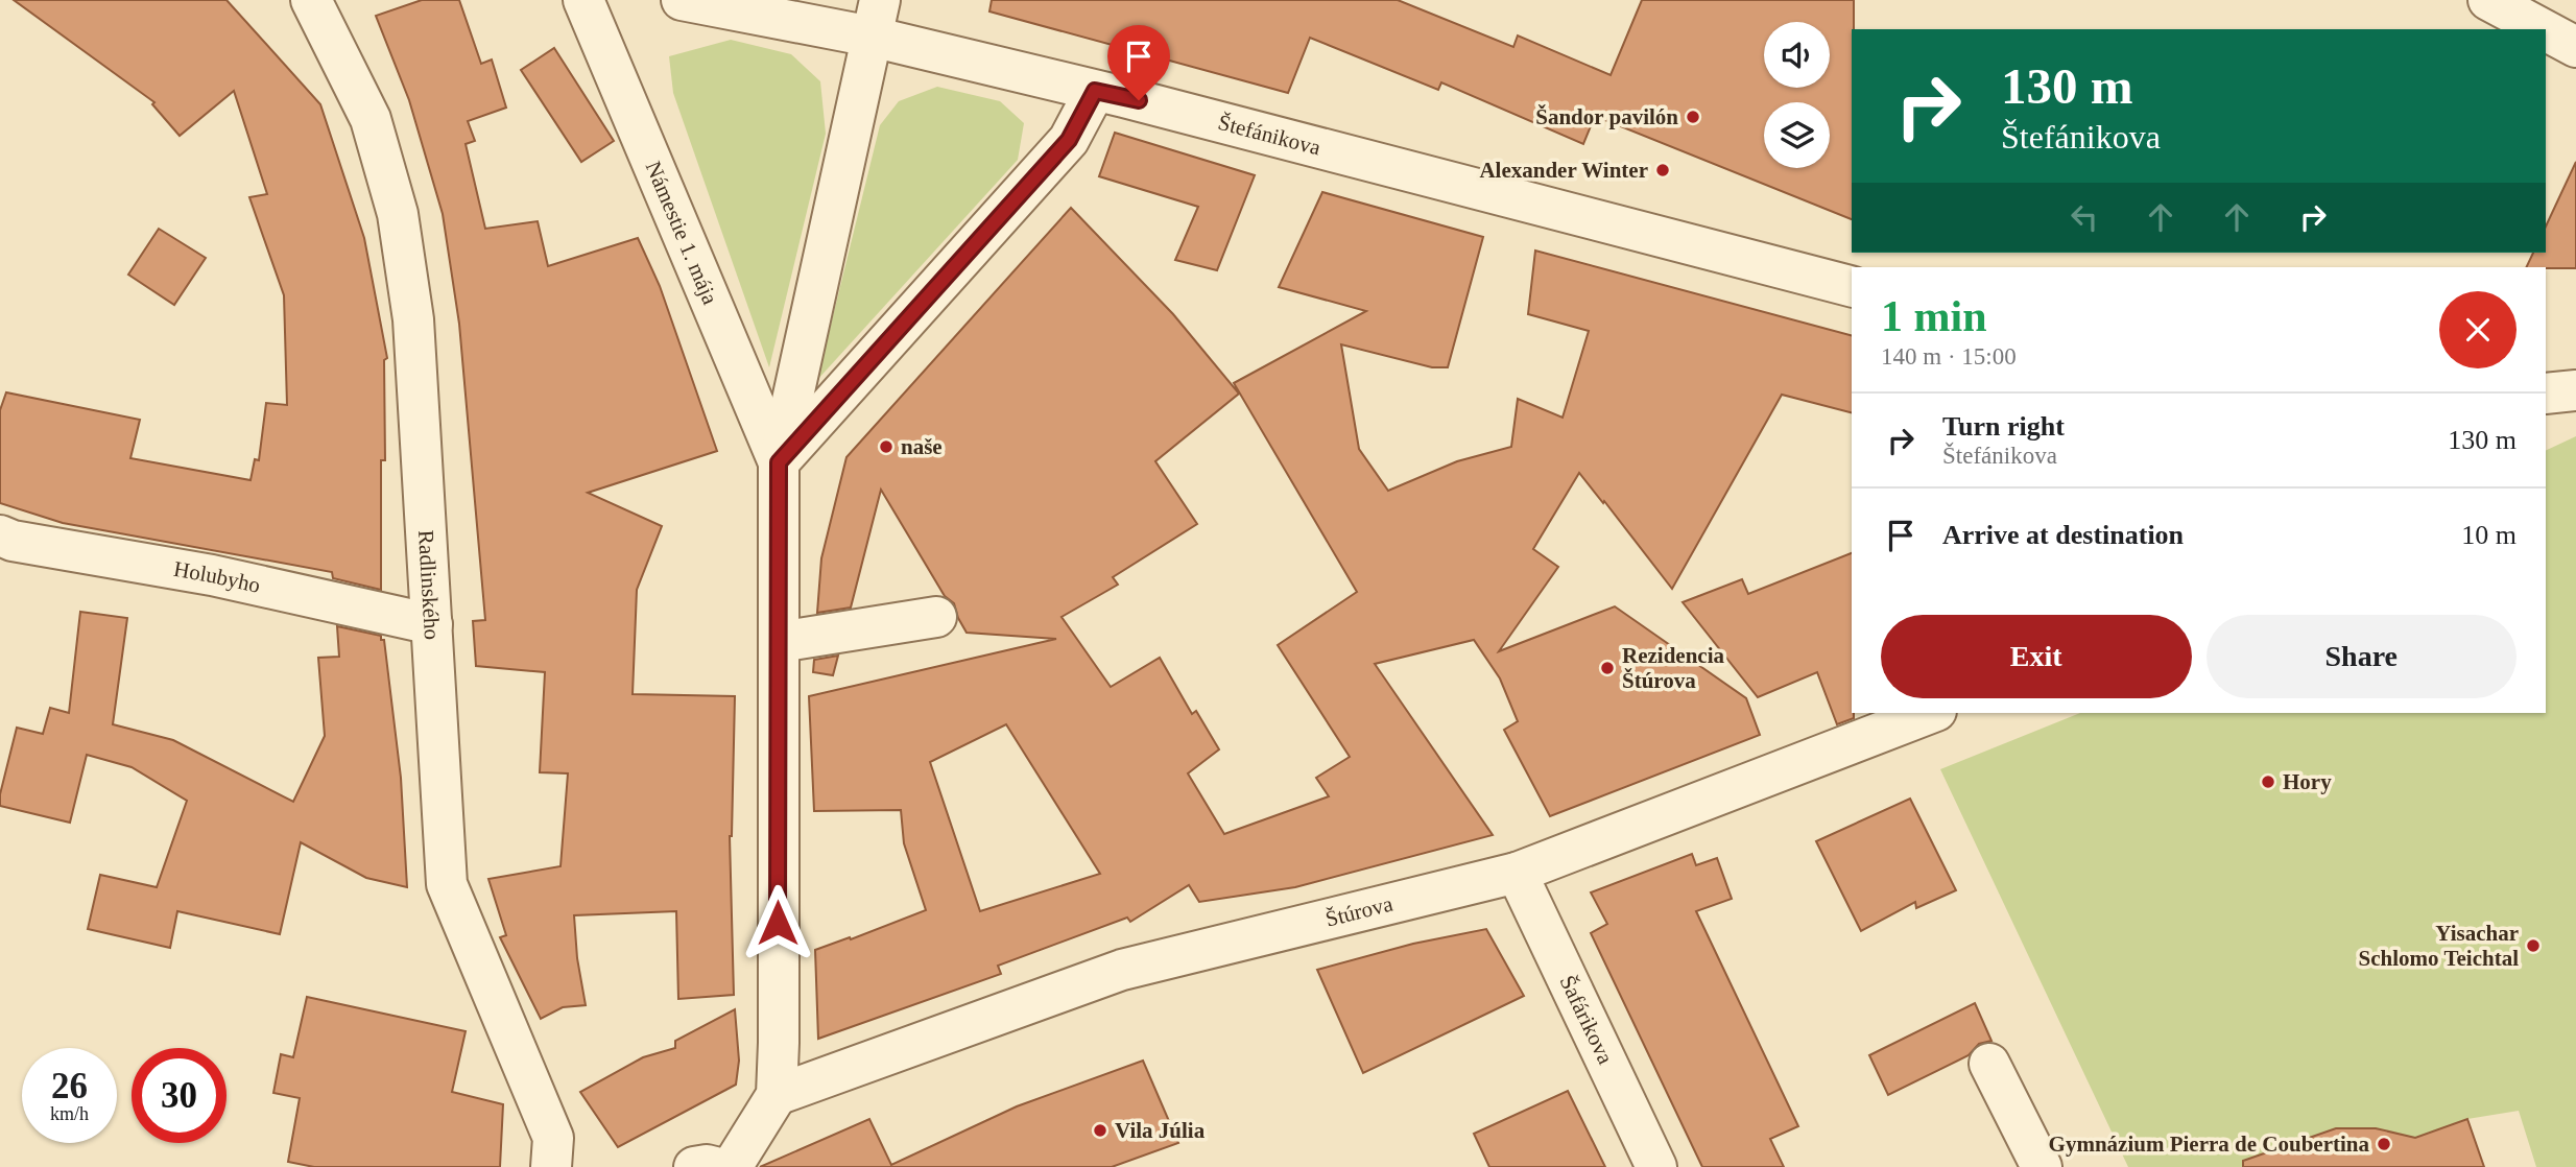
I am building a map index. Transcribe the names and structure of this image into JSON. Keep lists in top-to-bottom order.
{
  "streets": {
    "street": [
      "Štefánikova",
      "Námestie 1. mája",
      "Holubyho",
      "Radlinského",
      "Štúrova",
      "Šafárikova"
    ]
  },
  "crossings": [
    ["Štefánikova", "Námestie 1. mája"],
    ["Námestie 1. mája", "Štúrova"],
    ["Holubyho", "Radlinského"],
    ["Štúrova", "Šafárikova"]
  ],
  "places": [
    "Šandor pavilón",
    "Alexander Winter",
    "naše",
    "Rezidencia Štúrova",
    "Hory",
    "Yisachar Schlomo Teichtal",
    "Vila Júlia",
    "Gymnázium Pierra de Coubertina"
  ],
  "page": {
    "turn": ["130 m", "Štefánikova"],
    "heading": ["1 min", "140 m · 15:00"],
    "list": [
      {
        "name": "Turn right",
        "note": "Štefánikova",
        "value": "130 m"
      },
      {
        "name": "Arrive at destination",
        "value": "10 m"
      }
    ],
    "buttons": ["Exit", "Share"],
    "speed": "26 km/h",
    "limit": "30"
  }
}
